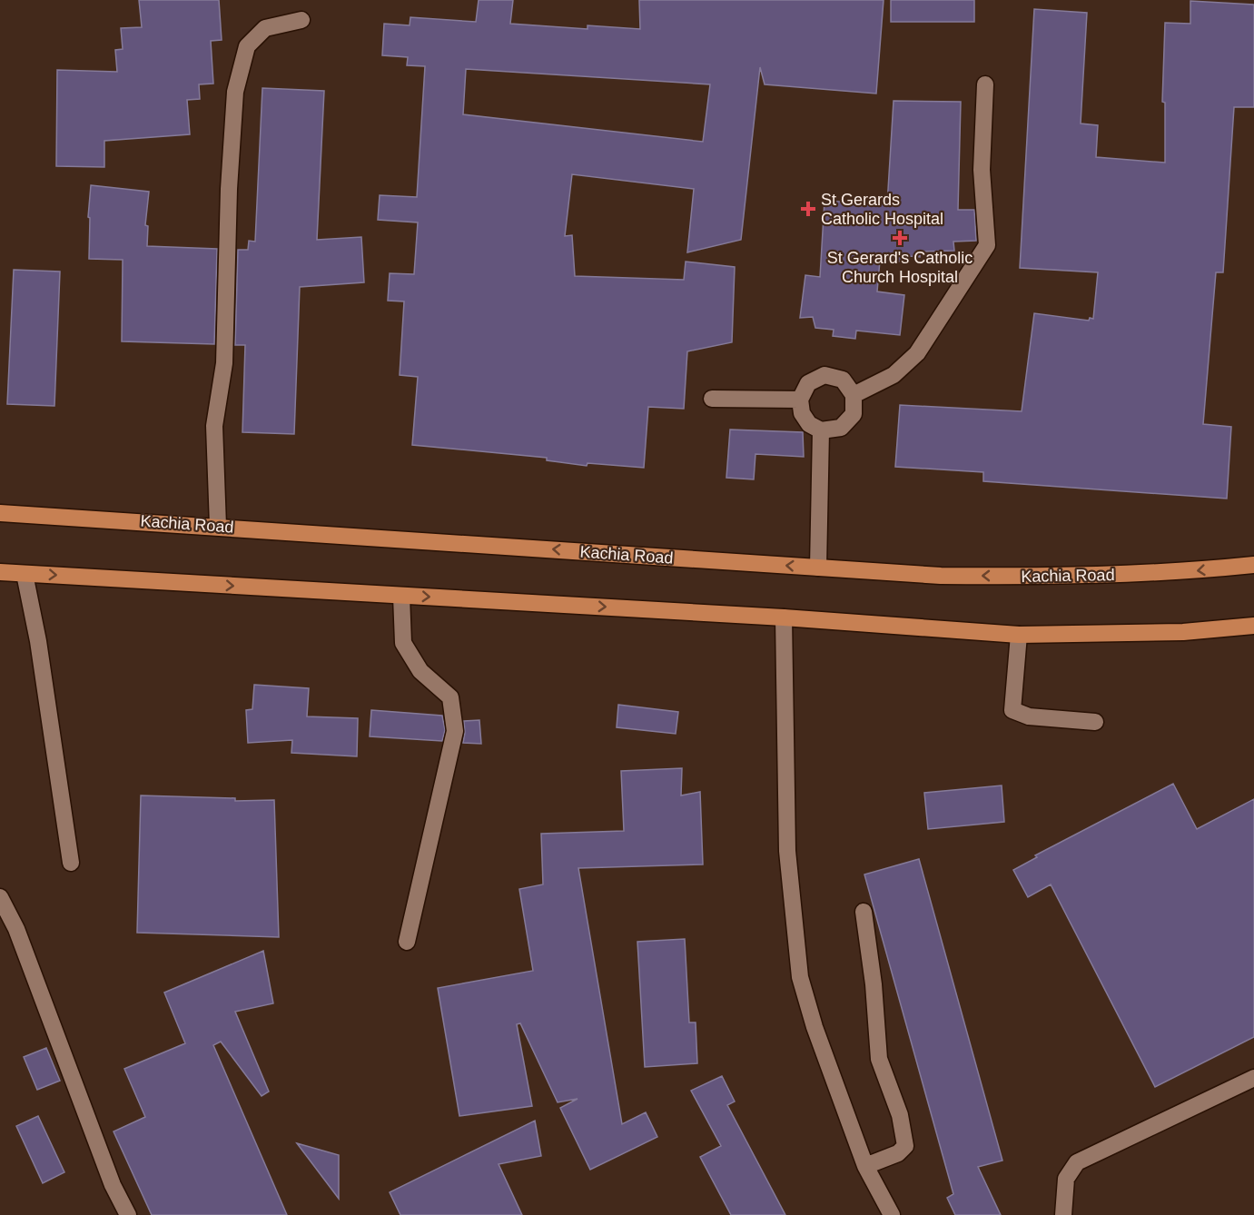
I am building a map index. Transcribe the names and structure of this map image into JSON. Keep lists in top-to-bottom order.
{
  "streets": {
    "main road": ["Kachia Road"]
  },
  "places": {
    "health": ["St Gerards Catholic Hospital", "St Gerard's Catholic Church Hospital"]
  }
}
